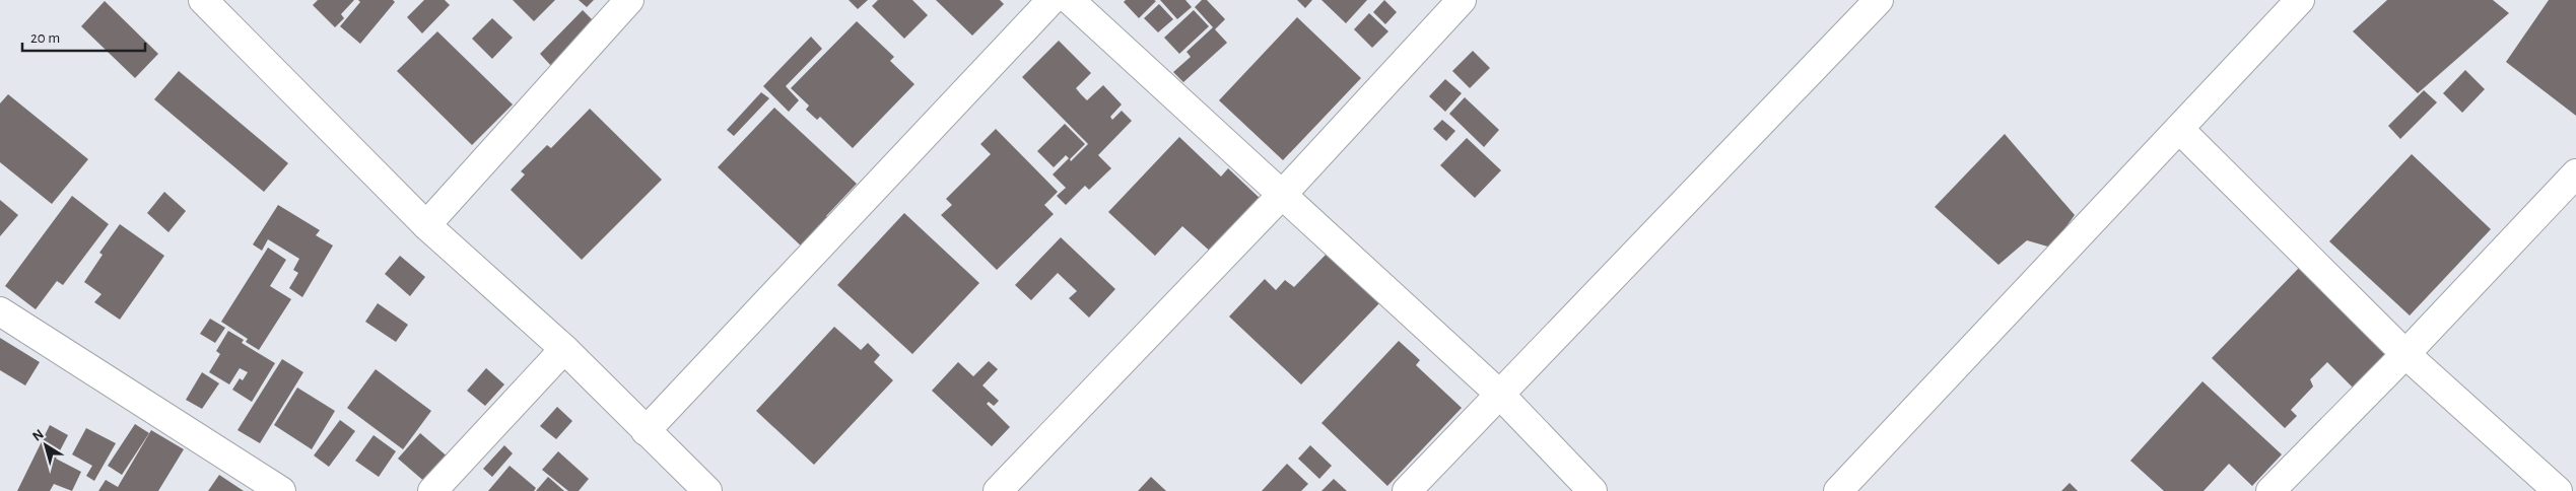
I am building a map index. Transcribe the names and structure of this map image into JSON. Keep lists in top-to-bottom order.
{
  "scale_bar": "20 m",
  "north": "top left"
}
